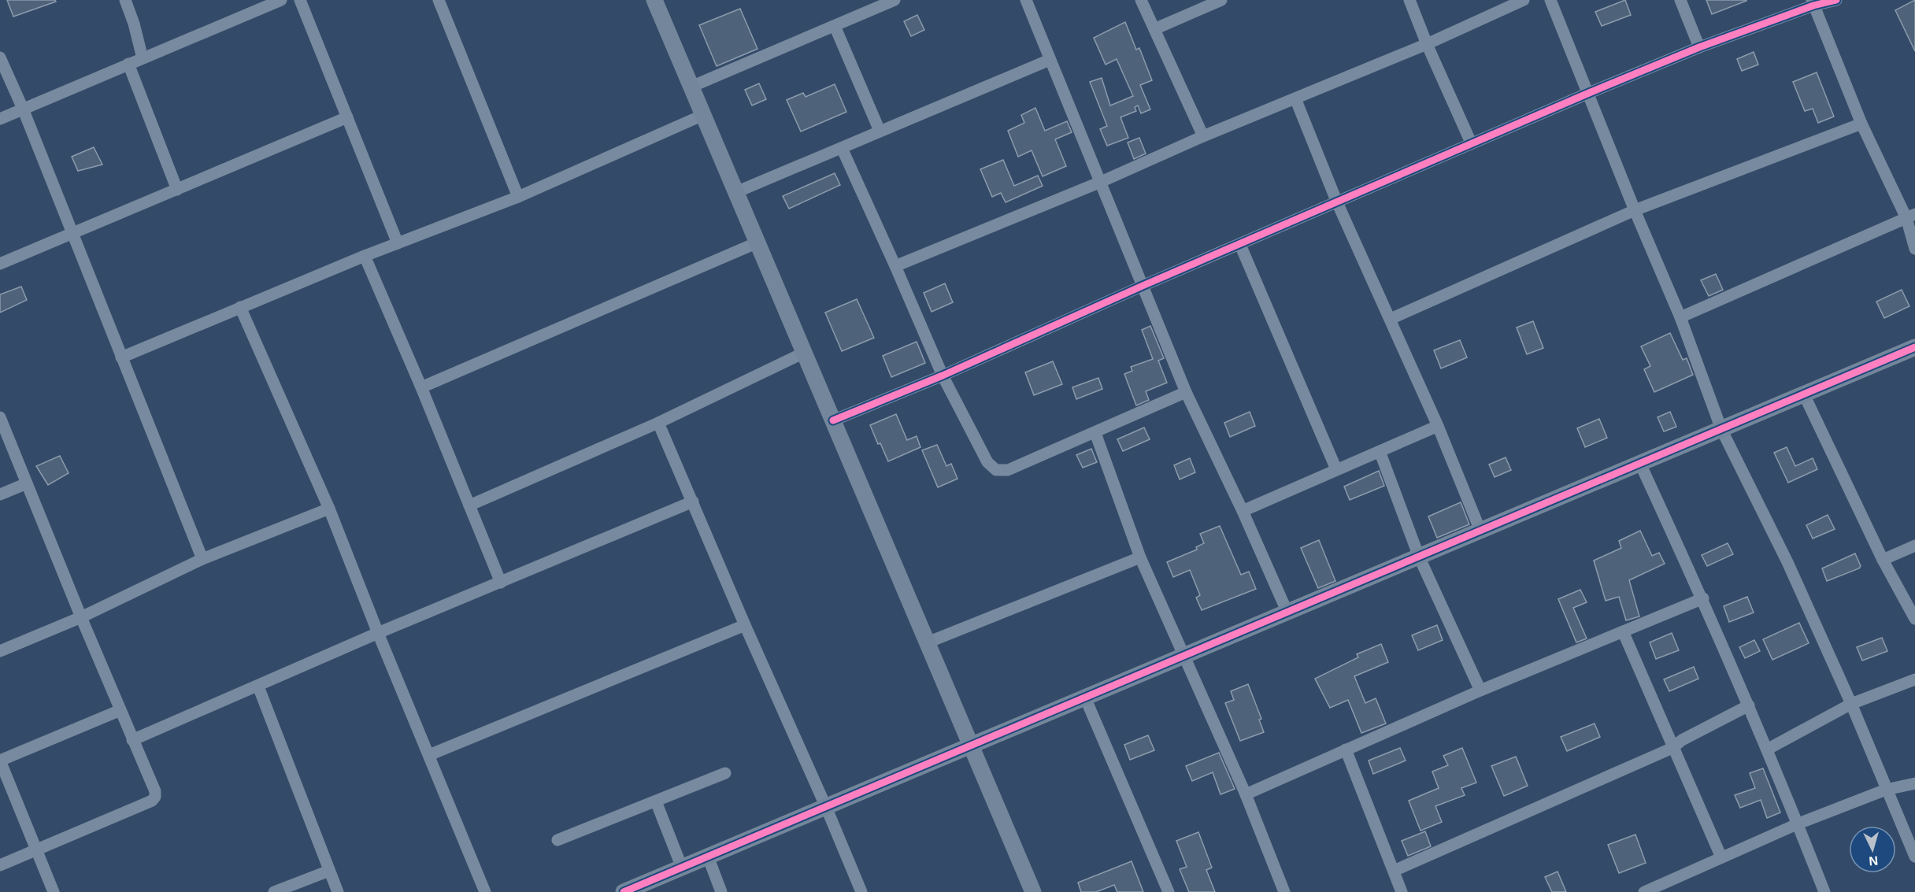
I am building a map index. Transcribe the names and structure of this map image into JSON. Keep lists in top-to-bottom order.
{
  "north": "bottom"
}
